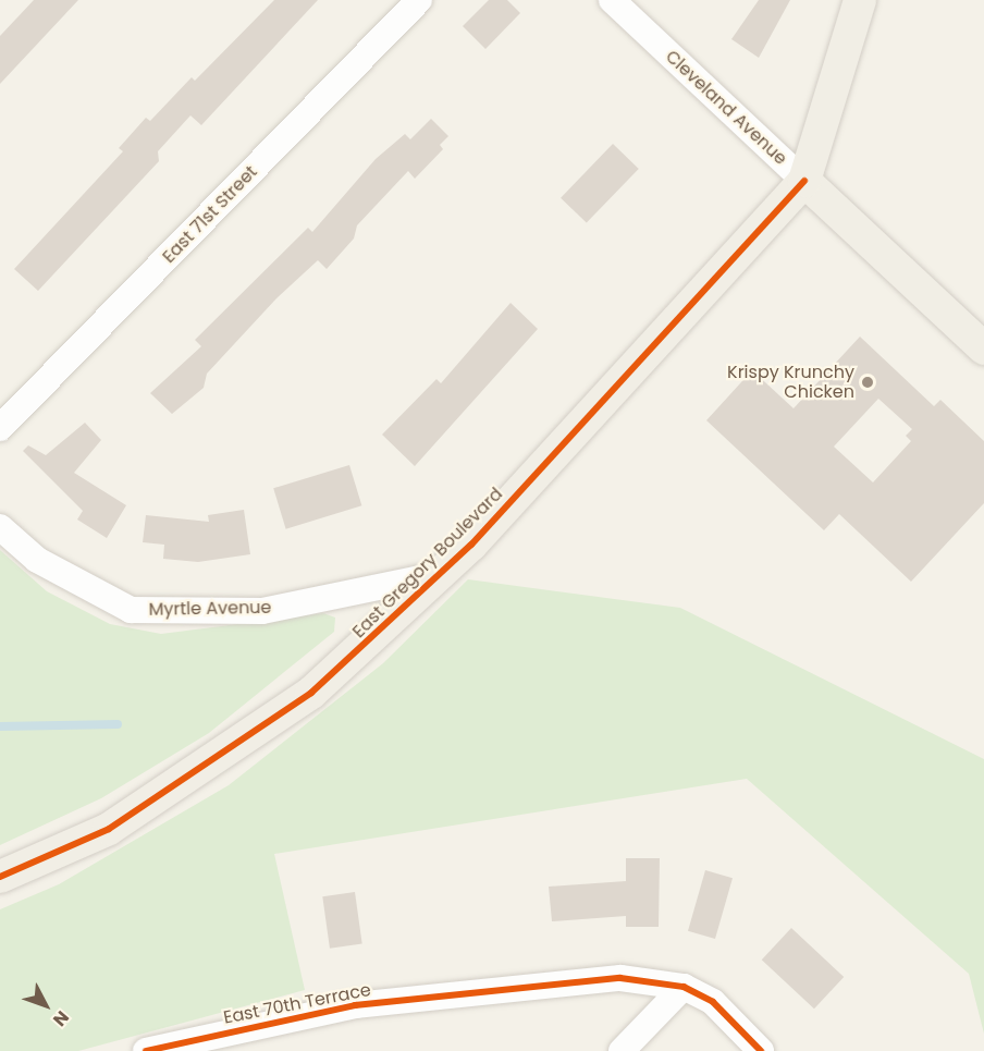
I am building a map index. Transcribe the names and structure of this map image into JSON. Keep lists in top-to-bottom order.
{
  "streets": {
    "main road": ["Cleveland Avenue", "East Gregory Boulevard"],
    "street": ["East 71st Street", "Myrtle Avenue", "East 70th Terrace"]
  },
  "crossings": [
    ["Cleveland Avenue", "East Gregory Boulevard"],
    ["East Gregory Boulevard", "Myrtle Avenue"]
  ],
  "places": ["Krispy Krunchy Chicken"],
  "north": "bottom right"
}
